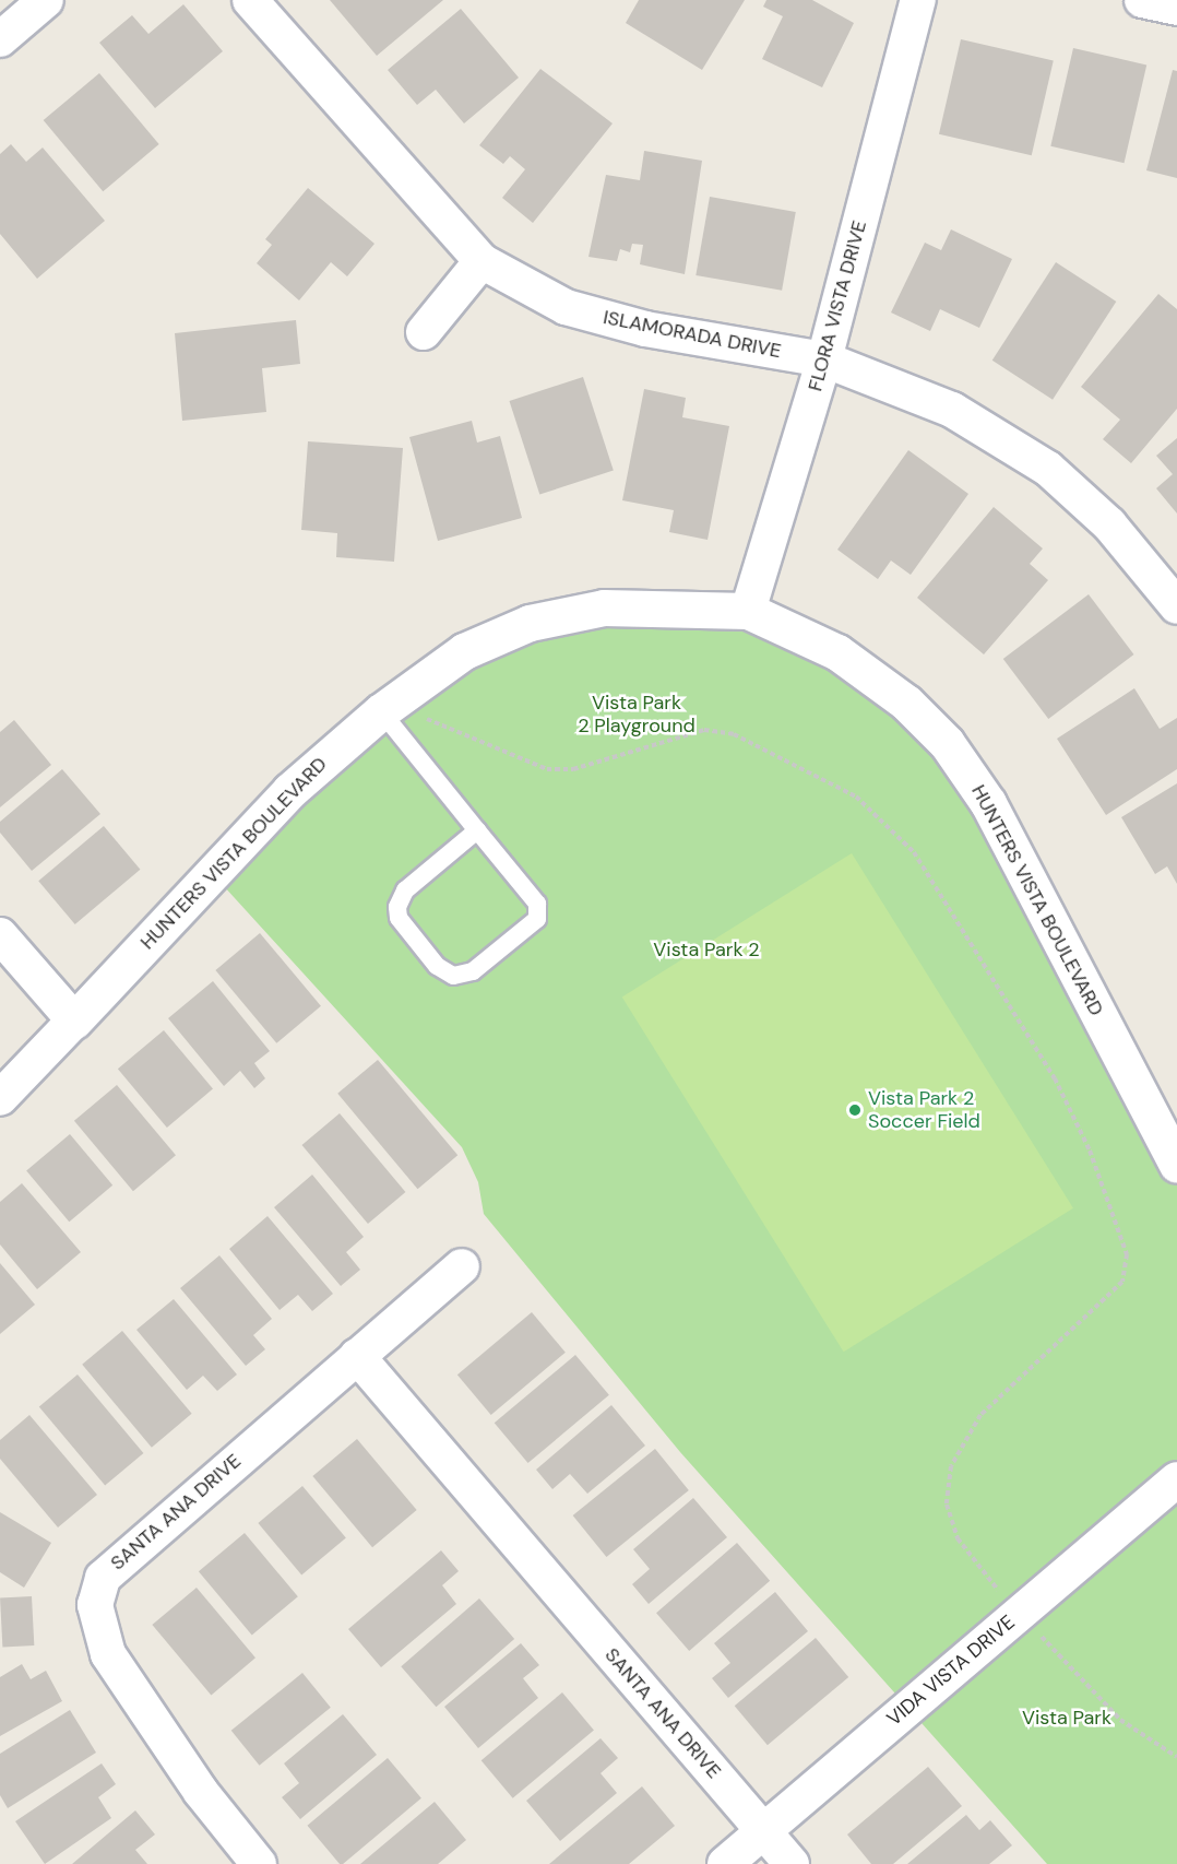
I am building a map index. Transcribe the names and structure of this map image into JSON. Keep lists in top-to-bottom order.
{
  "streets": {
    "street": [
      "FLORA VISTA DRIVE",
      "ISLAMORADA DRIVE",
      "HUNTERS VISTA BOULEVARD",
      "SANTA ANA DRIVE",
      "VIDA VISTA DRIVE"
    ]
  },
  "crossings": [
    ["FLORA VISTA DRIVE", "ISLAMORADA DRIVE"],
    ["FLORA VISTA DRIVE", "HUNTERS VISTA BOULEVARD"],
    ["SANTA ANA DRIVE", "VIDA VISTA DRIVE"]
  ],
  "parks": ["Vista Park 2 Playground", "Vista Park 2", "Vista Park"],
  "places": ["Vista Park 2 Soccer Field"]
}
